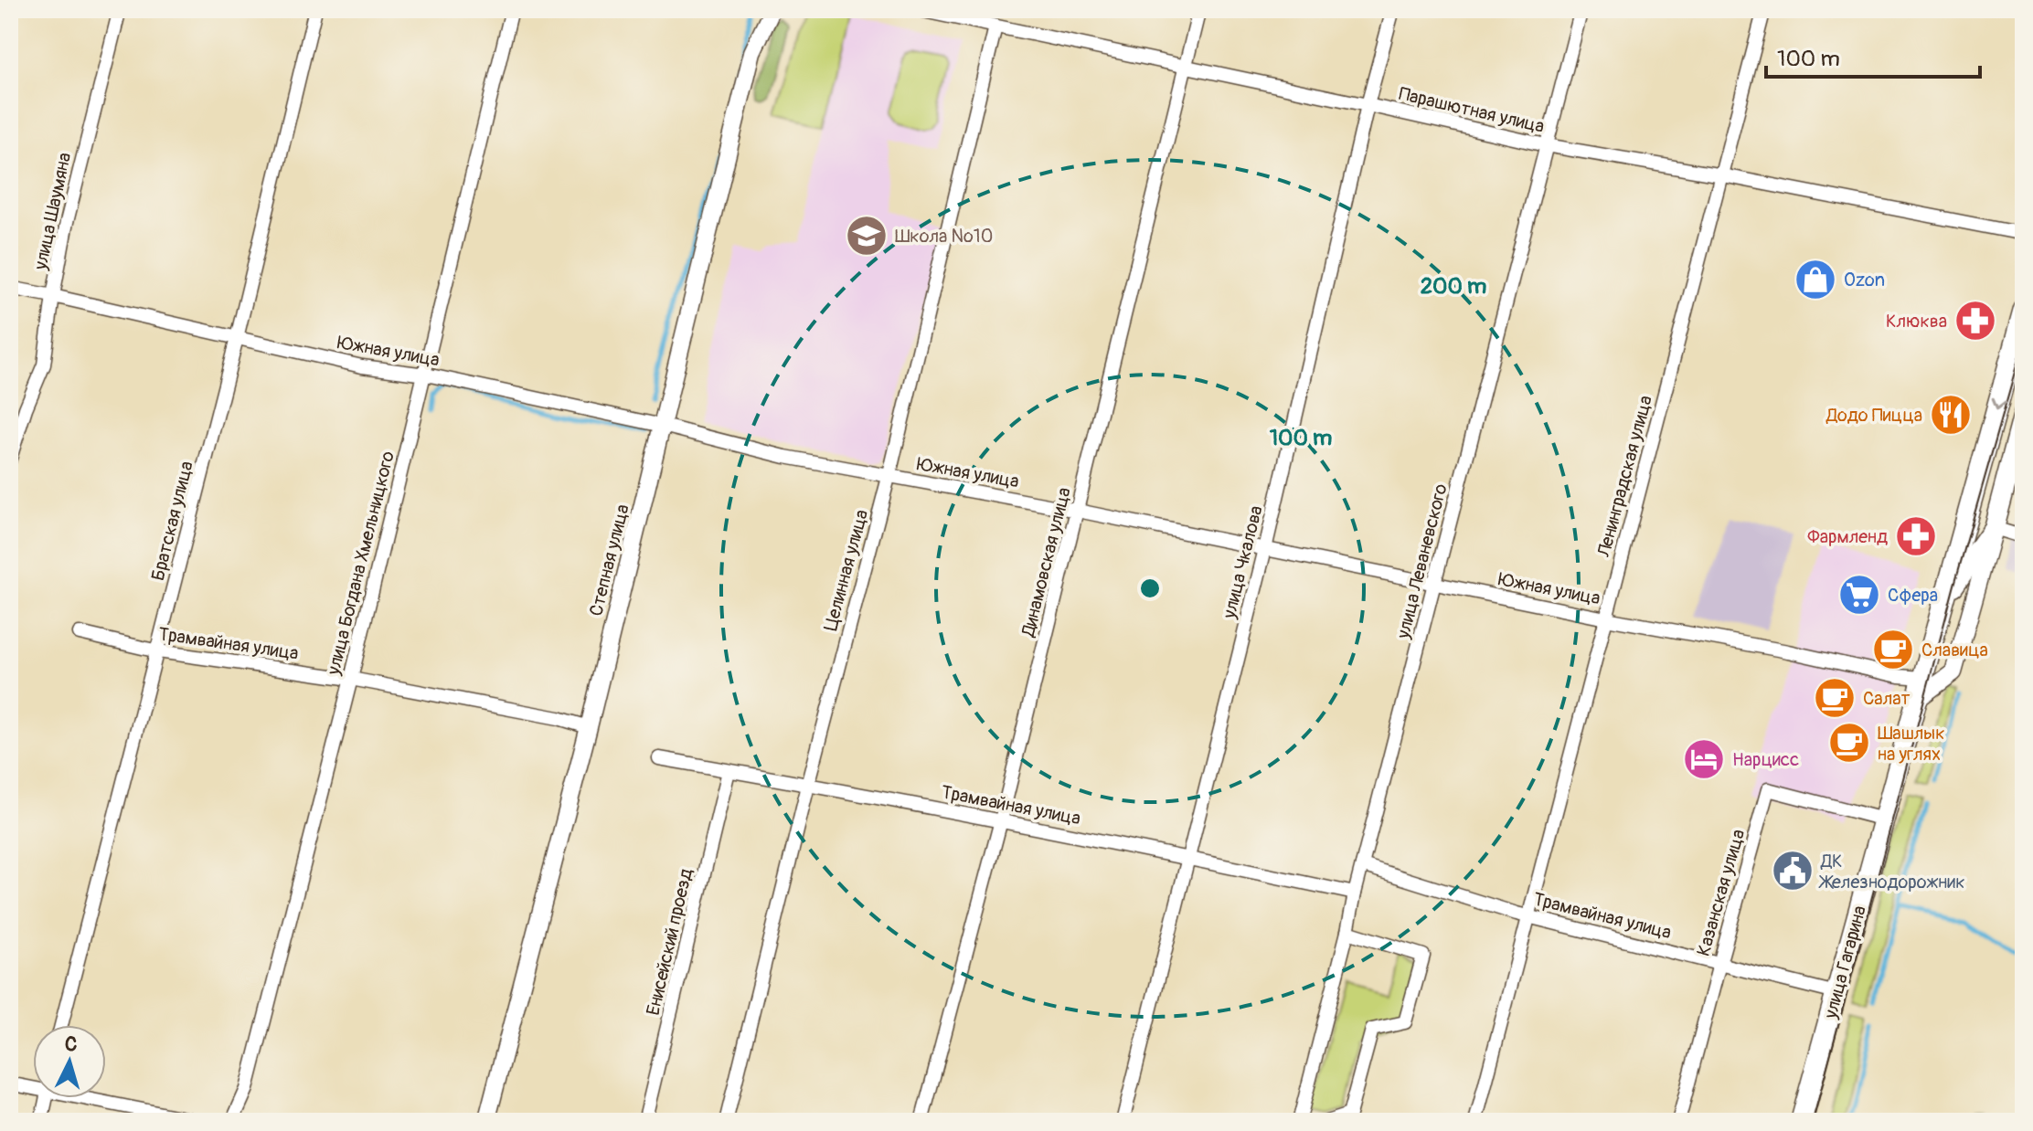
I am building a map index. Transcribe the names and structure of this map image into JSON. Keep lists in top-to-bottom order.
{
  "streets": {
    "main road": ["улица Гагарина"],
    "street": [
      "Парашютная улица",
      "улица Шаумяна",
      "Южная улица",
      "Ленинградская улица",
      "Братская улица",
      "Степная улица",
      "улица Леваневского",
      "Динамовская улица",
      "улица Чкалова",
      "улица Богдана Хмельницкого",
      "Целинная улица",
      "Трамвайная улица",
      "Казанская улица",
      "Енисейский проезд"
    ]
  },
  "crossings": [
    ["Парашютная улица", "Ленинградская улица"],
    ["Парашютная улица", "улица Леваневского"],
    ["Парашютная улица", "Динамовская улица"],
    ["Парашютная улица", "улица Чкалова"],
    ["Парашютная улица", "Целинная улица"],
    ["улица Шаумяна", "Южная улица"],
    ["Южная улица", "Ленинградская улица"],
    ["Южная улица", "Братская улица"],
    ["Южная улица", "Степная улица"],
    ["Южная улица", "улица Леваневского"],
    ["Южная улица", "Динамовская улица"],
    ["Южная улица", "улица Чкалова"],
    ["Южная улица", "улица Богдана Хмельницкого"],
    ["Южная улица", "Целинная улица"],
    ["Южная улица", "улица Гагарина"],
    ["Ленинградская улица", "Трамвайная улица"],
    ["Братская улица", "Трамвайная улица"],
    ["Степная улица", "Трамвайная улица"],
    ["улица Леваневского", "Трамвайная улица"],
    ["Динамовская улица", "Трамвайная улица"],
    ["улица Чкалова", "Трамвайная улица"],
    ["улица Богдана Хмельницкого", "Трамвайная улица"],
    ["Целинная улица", "Трамвайная улица"],
    ["Трамвайная улица", "Казанская улица"],
    ["Трамвайная улица", "Енисейский проезд"],
    ["Трамвайная улица", "улица Гагарина"],
    ["Казанская улица", "улица Гагарина"]
  ],
  "places": {
    "school or university": ["Школа №10"],
    "shop": ["Ozon"],
    "pharmacy": ["Клюква", "Фармленд"],
    "restaurant": ["Додо Пицца"],
    "supermarket": ["Сфера"],
    "cafe": ["Славица", "Салат", "Шашлык на углях"],
    "hotel": ["Нарцисс"],
    "public building": ["ДК Железнодорожник"]
  },
  "scale_bar": "100 m",
  "north": "top",
  "rings": ["200 m", "100 m"]
}
